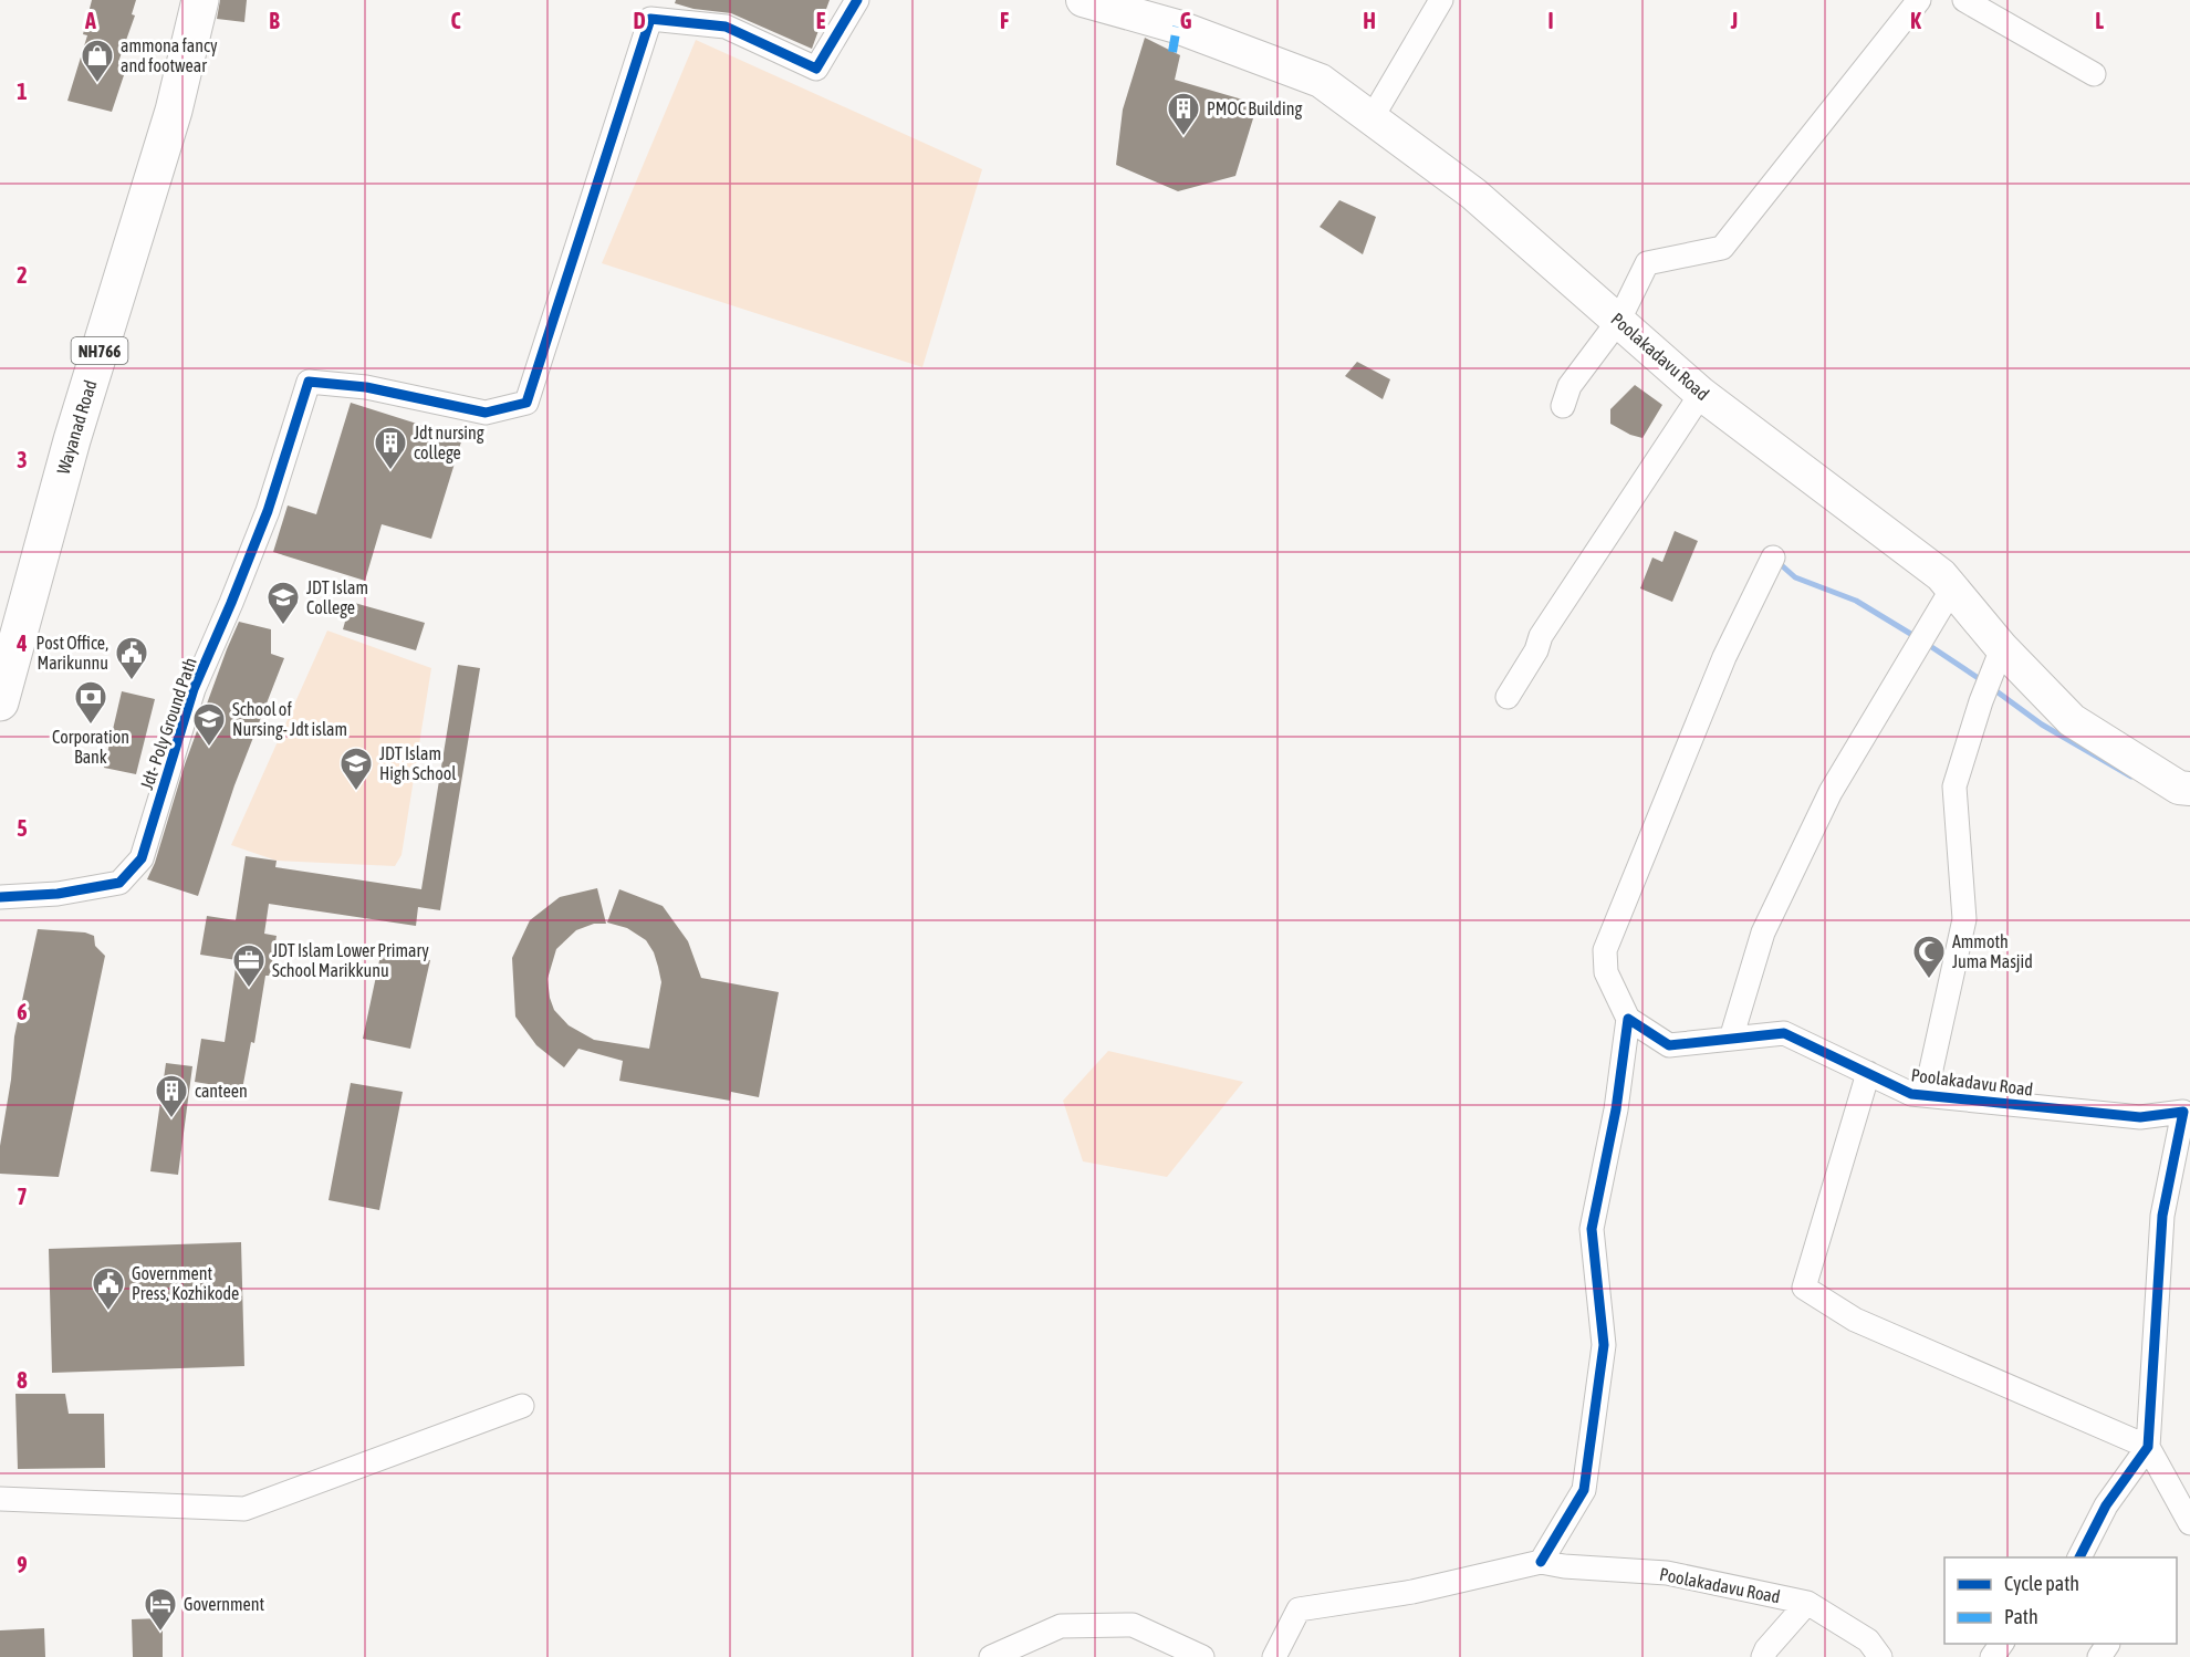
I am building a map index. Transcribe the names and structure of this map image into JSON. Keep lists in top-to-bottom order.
{
  "streets": {
    "highway": ["NH766", "Wayanad Road"],
    "street": ["Poolakadavu Road", "Jdt- Poly Ground Path"]
  },
  "places": {
    "shop": ["ammona fancy and footwear"],
    "building": ["PMOC Building", "Jdt nursing college", "canteen"],
    "school or university": ["JDT Islam College", "School of Nursing- Jdt islam", "JDT Islam High School"],
    "public building": ["Post Office, Marikunnu", "Government Press, Kozhikode"],
    "bank": ["Corporation Bank"],
    "mosque": ["Ammoth Juma Masjid"],
    "office": ["JDT Islam Lower Primary School Marikkunu"],
    "hotel": ["Government"]
  },
  "legend": ["Cycle path", "Path"],
  "grid": {
    "columns": [
      "A",
      "B",
      "C",
      "D",
      "E",
      "F",
      "G",
      "H",
      "I",
      "J",
      "K",
      "L"
    ],
    "rows": [
      "1",
      "2",
      "3",
      "4",
      "5",
      "6",
      "7",
      "8",
      "9"
    ]
  }
}
